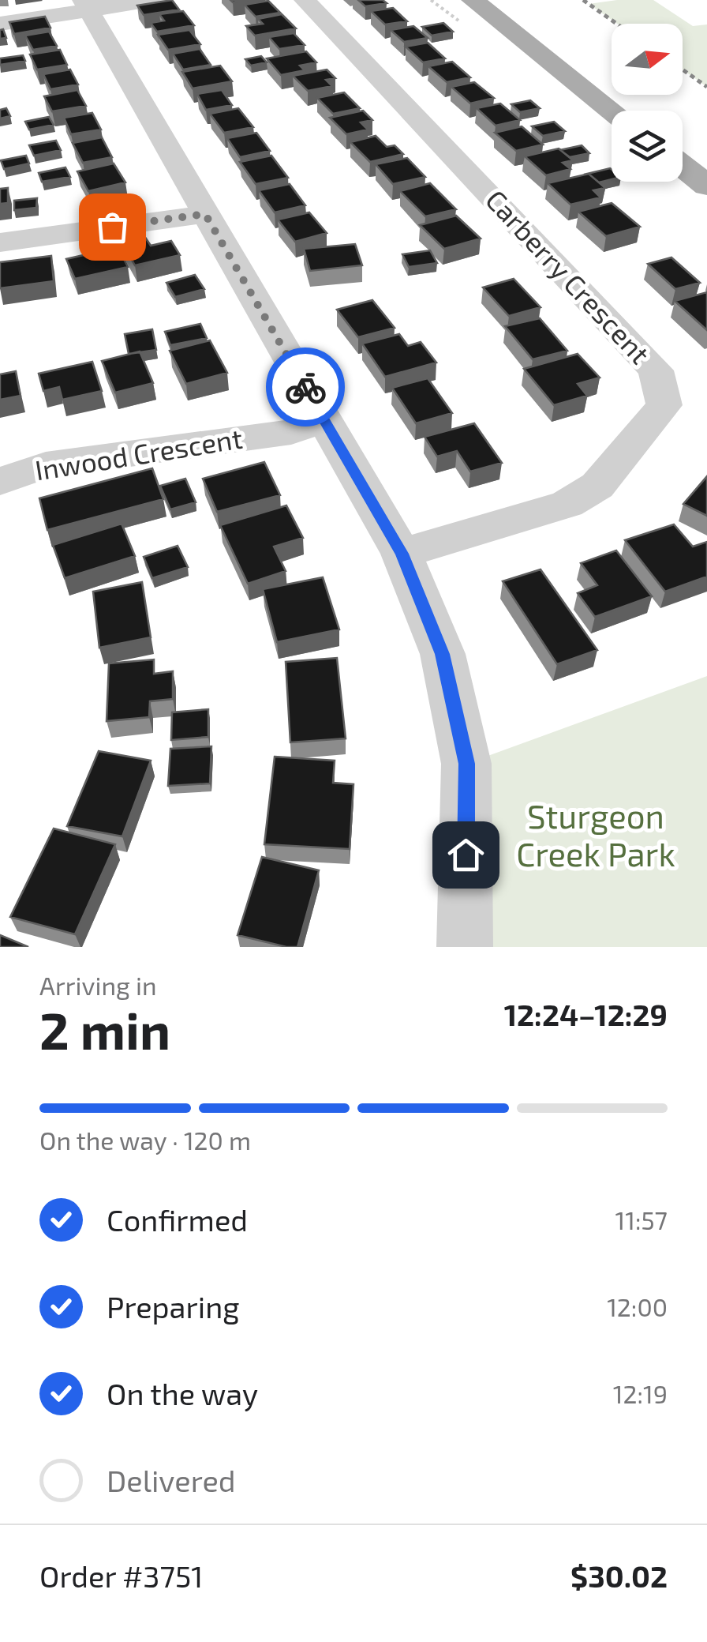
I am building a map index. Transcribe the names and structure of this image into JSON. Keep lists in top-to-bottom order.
{
  "streets": {
    "street": ["Carberry Crescent", "Inwood Crescent"]
  },
  "parks": ["Sturgeon Creek Park"],
  "north": "right",
  "page": {
    "heading": ["2 min", "Arriving in", "12:24–12:29"],
    "panel": ["Order #3751", "$30.02"],
    "bar": "On the way · 120 m",
    "list": [
      ["Confirmed", "11:57"],
      ["Preparing", "12:00"],
      ["On the way", "12:19"],
      "Delivered"
    ]
  }
}
